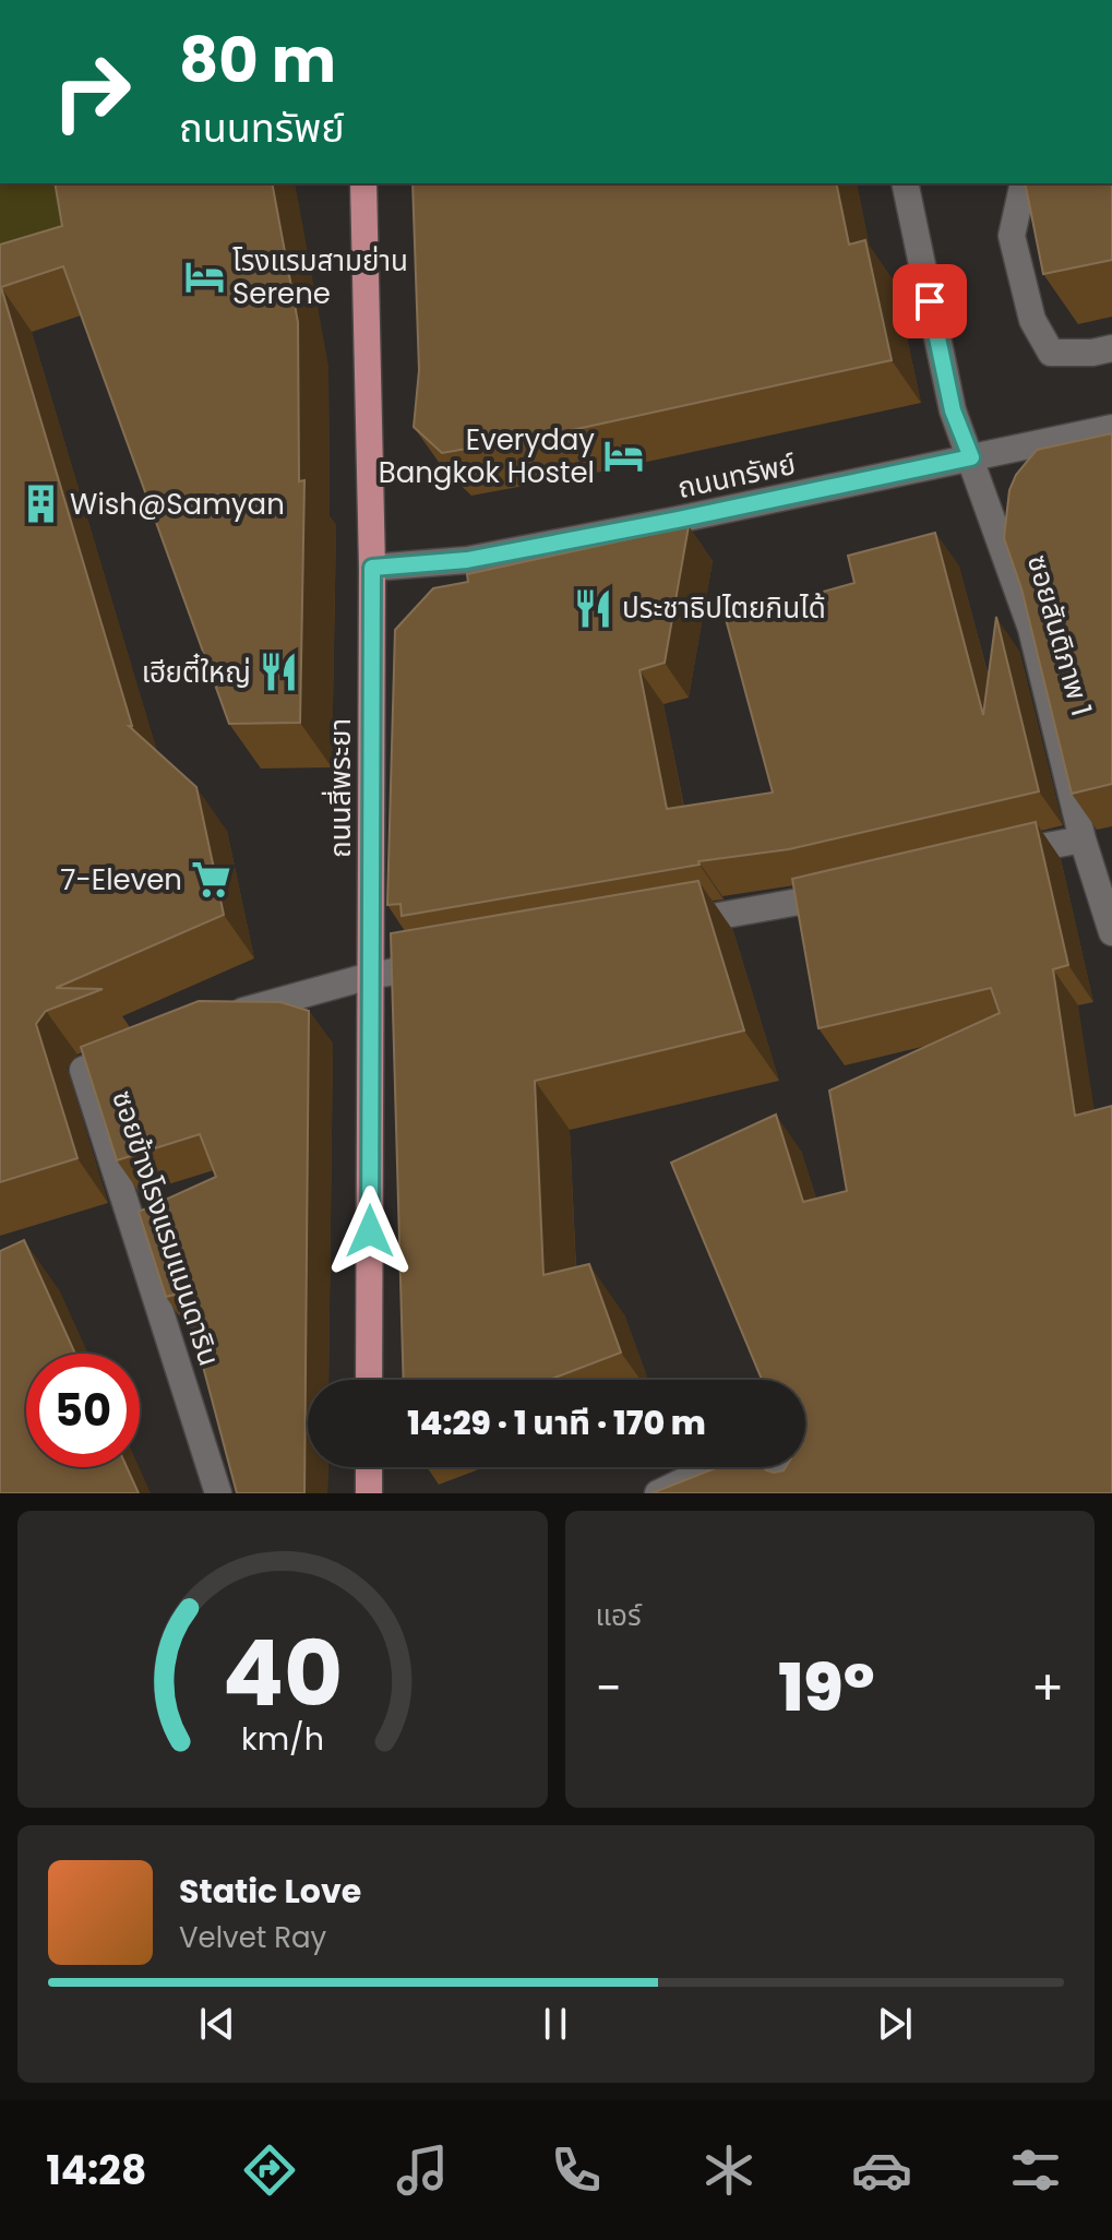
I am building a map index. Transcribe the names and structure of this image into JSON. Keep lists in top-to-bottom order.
{
  "streets": {
    "main road": ["ถนนสี่พระยา"],
    "street": ["ถนนทรัพย์", "ซอยสันติภาพ 1", "ซอยข้างโรงแรมแมนดาริน"]
  },
  "crossings": [
    ["ถนนทรัพย์", "ซอยสันติภาพ 1"],
    ["ถนนทรัพย์", "ถนนสี่พระยา"]
  ],
  "places": {
    "hotel": ["โรงแรมสามย่าน Serene", "Everyday Bangkok Hostel"],
    "building": ["Wish@Samyan"],
    "restaurant": ["ประชาธิปไตยกินได้", "เฮียตี๋ใหญ่"],
    "supermarket": ["7-Eleven"]
  },
  "page": {
    "turn": ["80 m", "ถนนทรัพย์"],
    "limit": "50",
    "trip": "14:29 · 1 นาที · 170 m",
    "tile": "แอร์",
    "heat": ["−", "19°", "+"],
    "song": ["Static Love", "Velvet Ray"],
    "tabs": "14:28",
    "gauge": ["40", "km/h"]
  }
}
